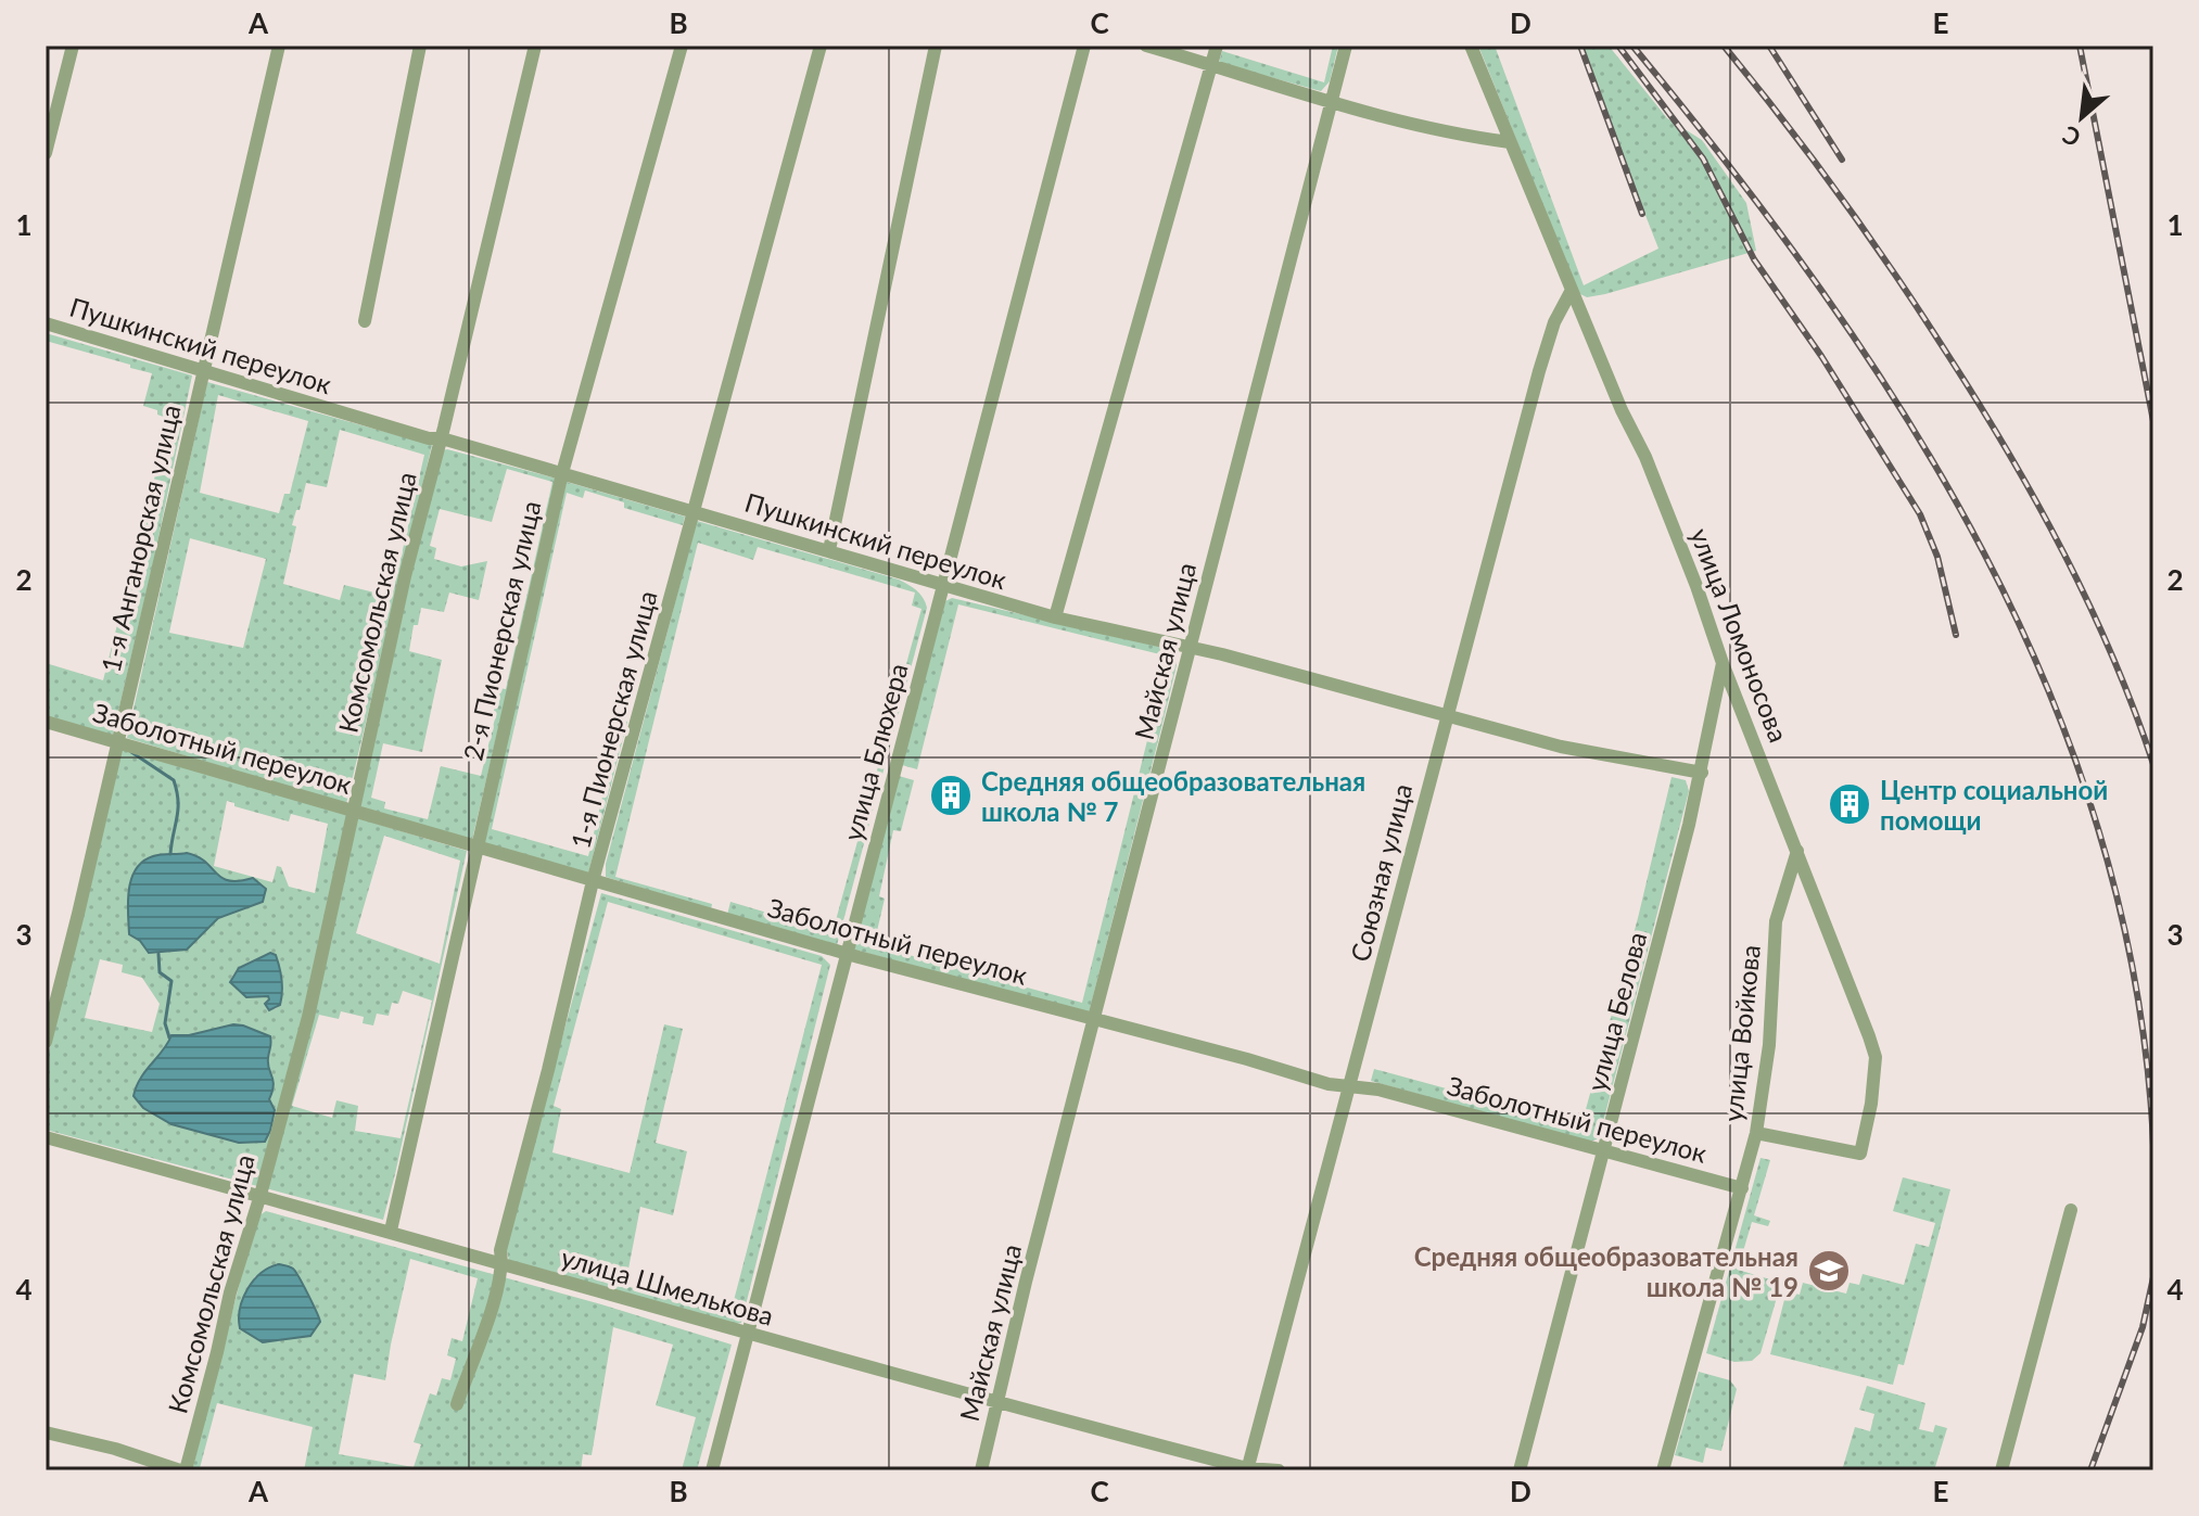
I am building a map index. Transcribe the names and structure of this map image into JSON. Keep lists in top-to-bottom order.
{
  "streets": {
    "street": [
      "Пушкинский переулок",
      "1-я Анганорская улица",
      "Комсомольская улица",
      "2-я Пионерская улица",
      "улица Ломоносова",
      "Майская улица",
      "1-я Пионерская улица",
      "Заболотный переулок",
      "улица Блюхера",
      "Союзная улица",
      "улица Белова",
      "улица Войкова",
      "улица Шмелькова"
    ]
  },
  "crossings": [
    ["Пушкинский переулок", "1-я Анганорская улица"],
    ["Пушкинский переулок", "Комсомольская улица"],
    ["Пушкинский переулок", "2-я Пионерская улица"],
    ["Пушкинский переулок", "Майская улица"],
    ["Пушкинский переулок", "1-я Пионерская улица"],
    ["Пушкинский переулок", "улица Блюхера"],
    ["Пушкинский переулок", "Союзная улица"],
    ["Пушкинский переулок", "улица Белова"],
    ["1-я Анганорская улица", "Заболотный переулок"],
    ["Комсомольская улица", "Заболотный переулок"],
    ["Комсомольская улица", "улица Шмелькова"],
    ["2-я Пионерская улица", "Заболотный переулок"],
    ["2-я Пионерская улица", "улица Шмелькова"],
    ["улица Ломоносова", "Союзная улица"],
    ["улица Ломоносова", "улица Белова"],
    ["улица Ломоносова", "улица Войкова"],
    ["Майская улица", "Заболотный переулок"],
    ["Майская улица", "улица Шмелькова"],
    ["1-я Пионерская улица", "Заболотный переулок"],
    ["1-я Пионерская улица", "улица Шмелькова"],
    ["Заболотный переулок", "улица Блюхера"],
    ["Заболотный переулок", "Союзная улица"],
    ["Заболотный переулок", "улица Белова"],
    ["Заболотный переулок", "улица Войкова"],
    ["улица Блюхера", "улица Шмелькова"],
    ["Союзная улица", "улица Шмелькова"]
  ],
  "places": {
    "building": ["Средняя общеобразовательная школа № 7", "Центр социальной помощи"],
    "school or university": ["Средняя общеобразовательная школа № 19"]
  },
  "north": "bottom left",
  "grid": {
    "columns": [
      "A",
      "B",
      "C",
      "D",
      "E"
    ],
    "rows": [
      "1",
      "2",
      "3",
      "4"
    ]
  }
}
